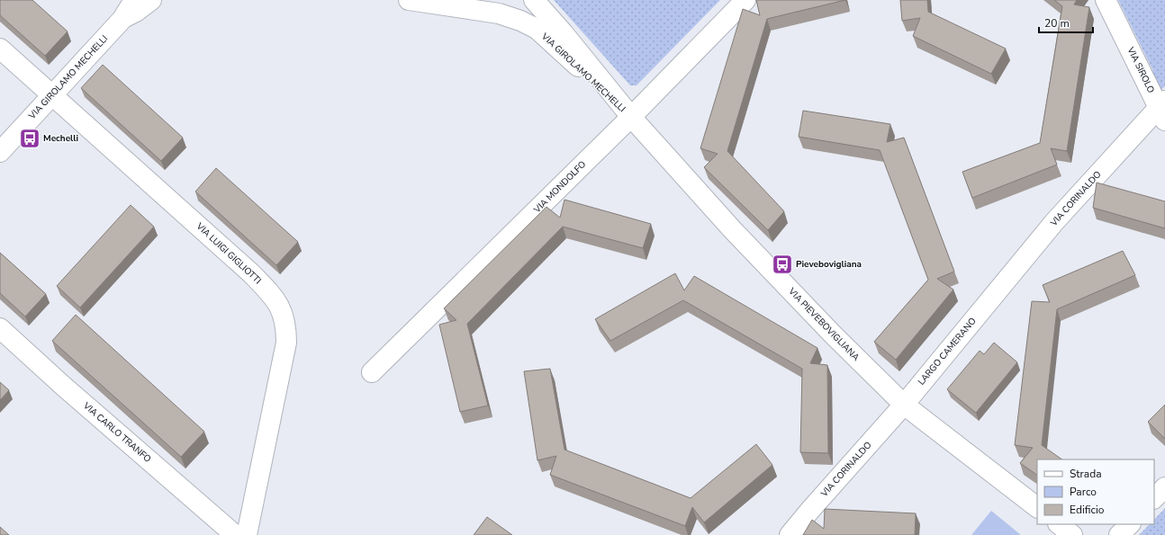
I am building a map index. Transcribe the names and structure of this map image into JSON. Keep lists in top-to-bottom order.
{
  "streets": {
    "street": [
      "VIA SIROLO",
      "VIA GIROLAMO MECHELLI",
      "VIA MONDOLFO",
      "VIA CORINALDO",
      "VIA LUIGI GIGLIOTTI",
      "VIA PIEVEBOVIGLIANA",
      "LARGO CAMERANO",
      "VIA CARLO TRANFO"
    ]
  },
  "crossings": [
    ["VIA SIROLO", "VIA CORINALDO"],
    ["VIA GIROLAMO MECHELLI", "VIA MONDOLFO"],
    ["VIA GIROLAMO MECHELLI", "VIA LUIGI GIGLIOTTI"],
    ["VIA GIROLAMO MECHELLI", "VIA PIEVEBOVIGLIANA"],
    ["VIA MONDOLFO", "VIA PIEVEBOVIGLIANA"],
    ["VIA CORINALDO", "VIA PIEVEBOVIGLIANA"],
    ["VIA CORINALDO", "LARGO CAMERANO"],
    ["VIA PIEVEBOVIGLIANA", "LARGO CAMERANO"]
  ],
  "places": {
    "bus stop": ["Mechelli", "Pievebovigliana"]
  },
  "legend": ["Strada", "Parco", "Edificio"],
  "scale_bar": "20 m"
}
